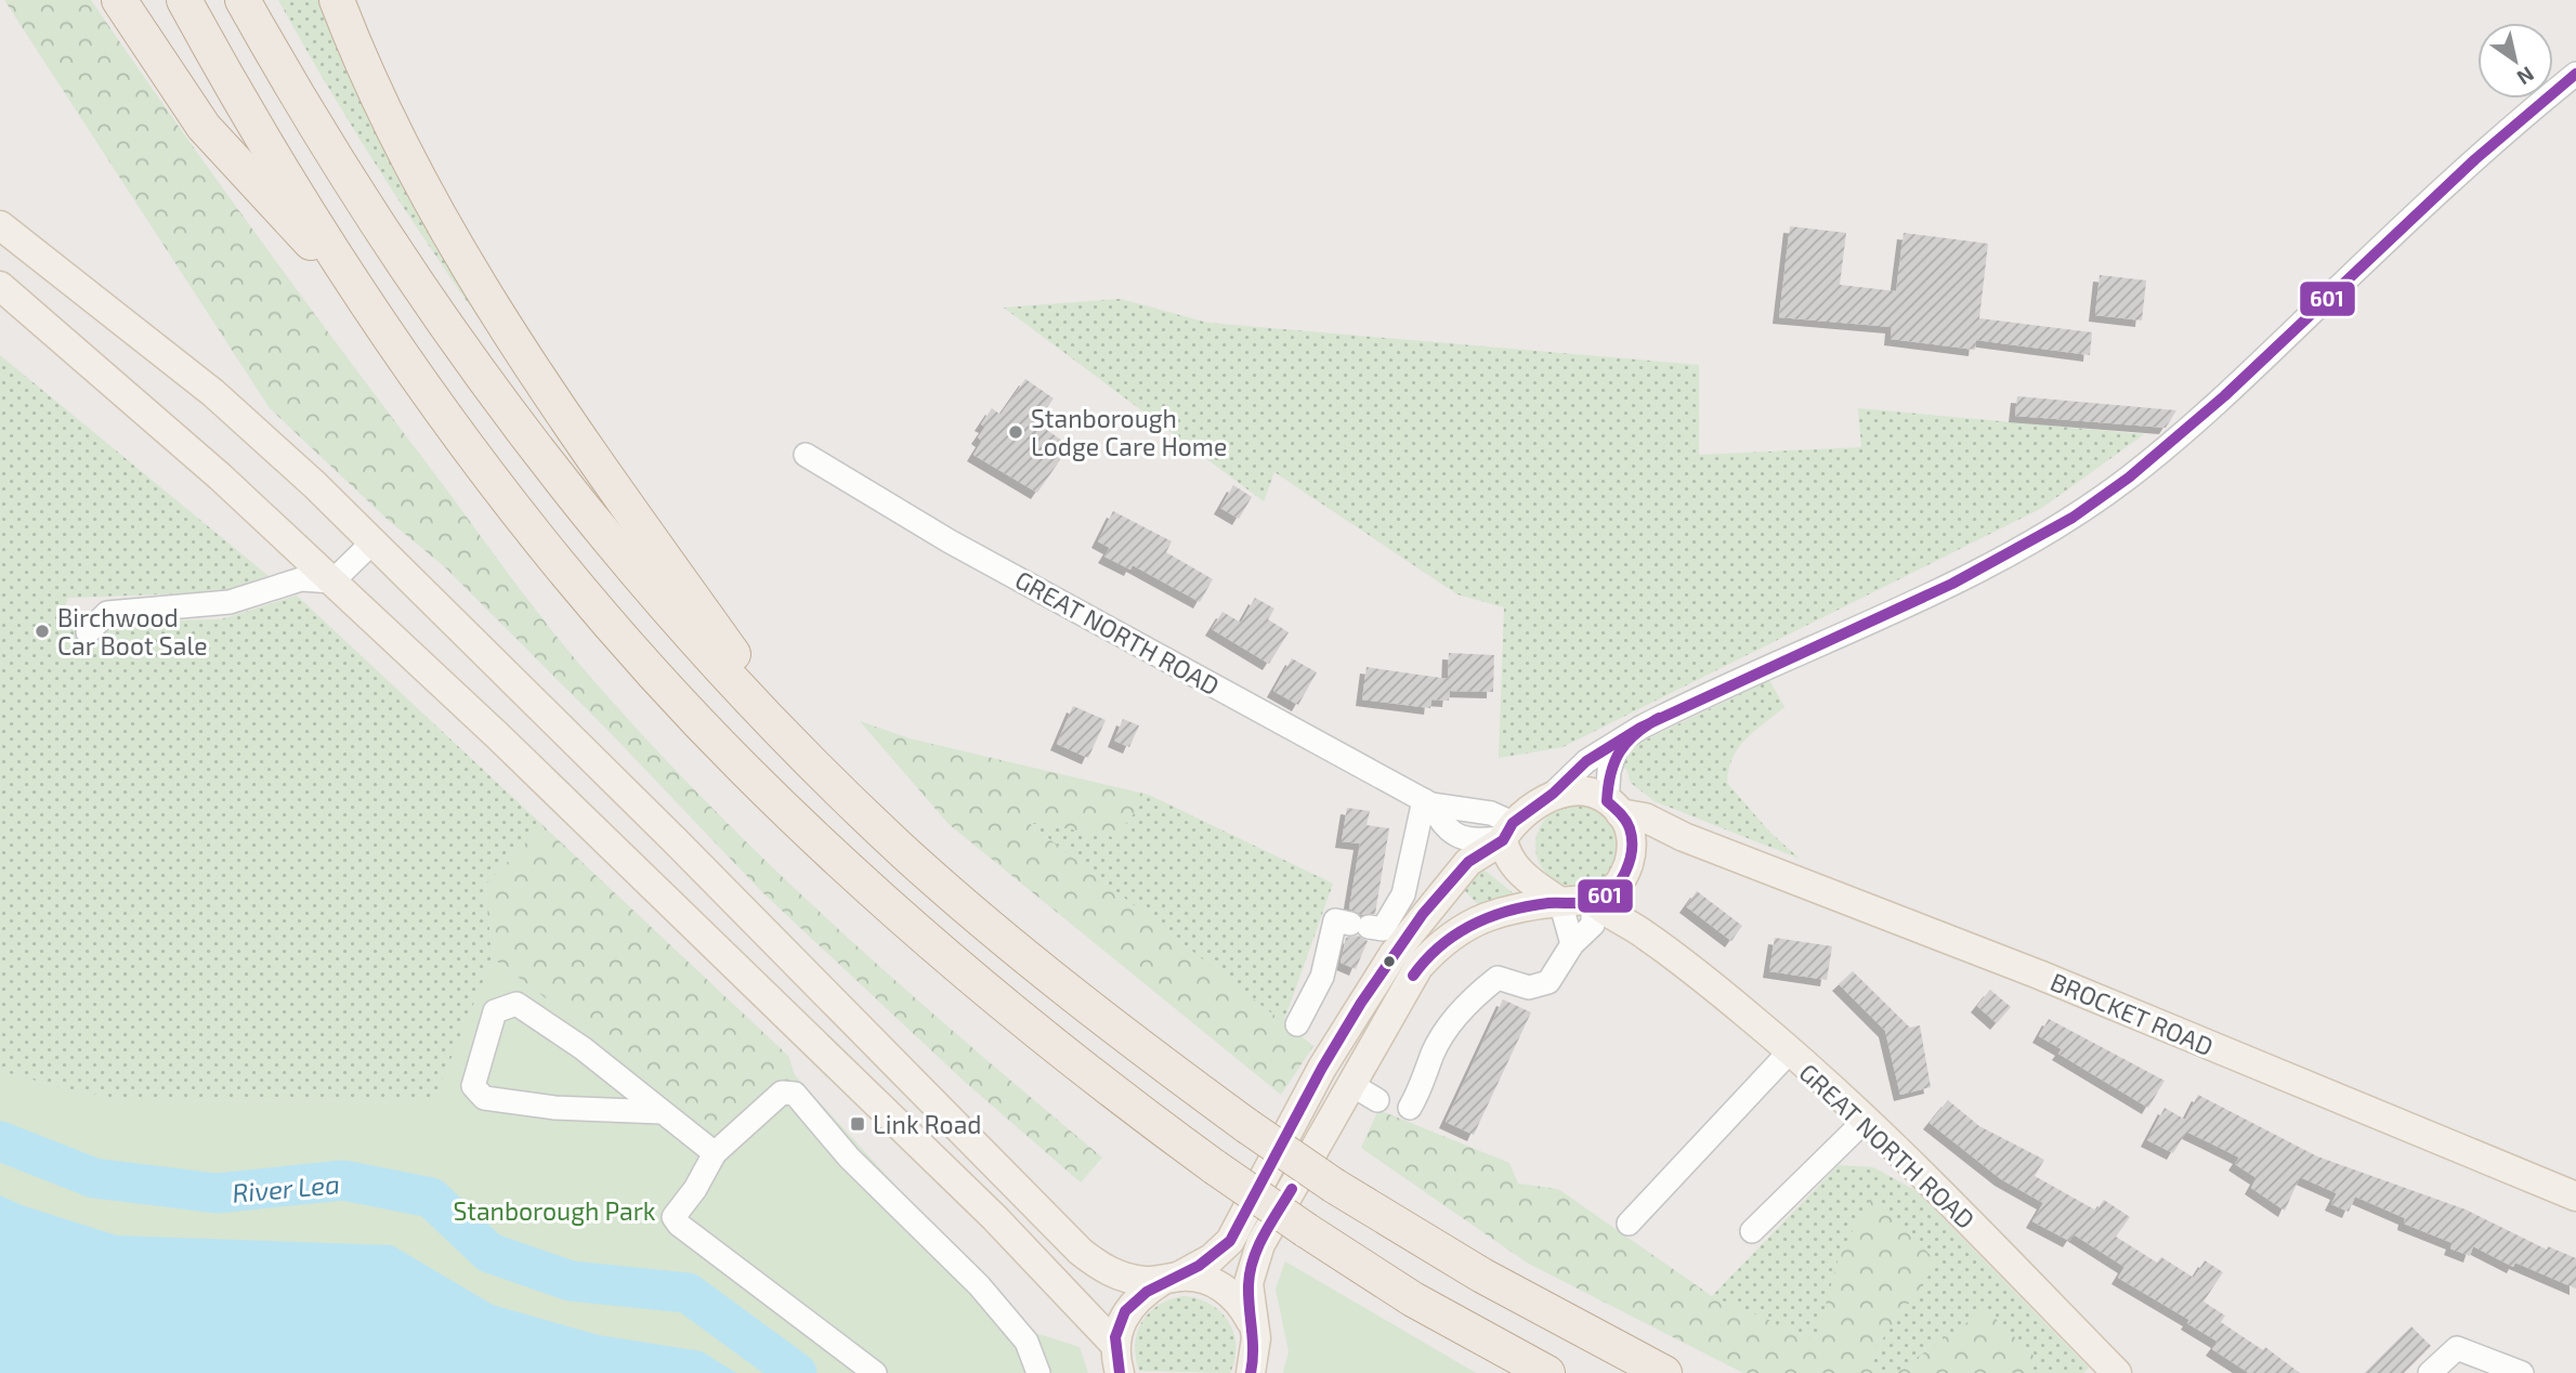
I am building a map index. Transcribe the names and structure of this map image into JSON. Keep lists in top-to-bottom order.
{
  "streets": {
    "main road": ["GREAT NORTH ROAD", "BROCKET ROAD"]
  },
  "crossings": [
    ["GREAT NORTH ROAD", "BROCKET ROAD"]
  ],
  "water": ["River Lea"],
  "parks": ["Stanborough Park"],
  "places": {
    "other": ["Stanborough Lodge Care Home", "Birchwood Car Boot Sale"],
    "transit": ["Link Road"]
  },
  "lines": ["transit line 601"],
  "north": "bottom right"
}
